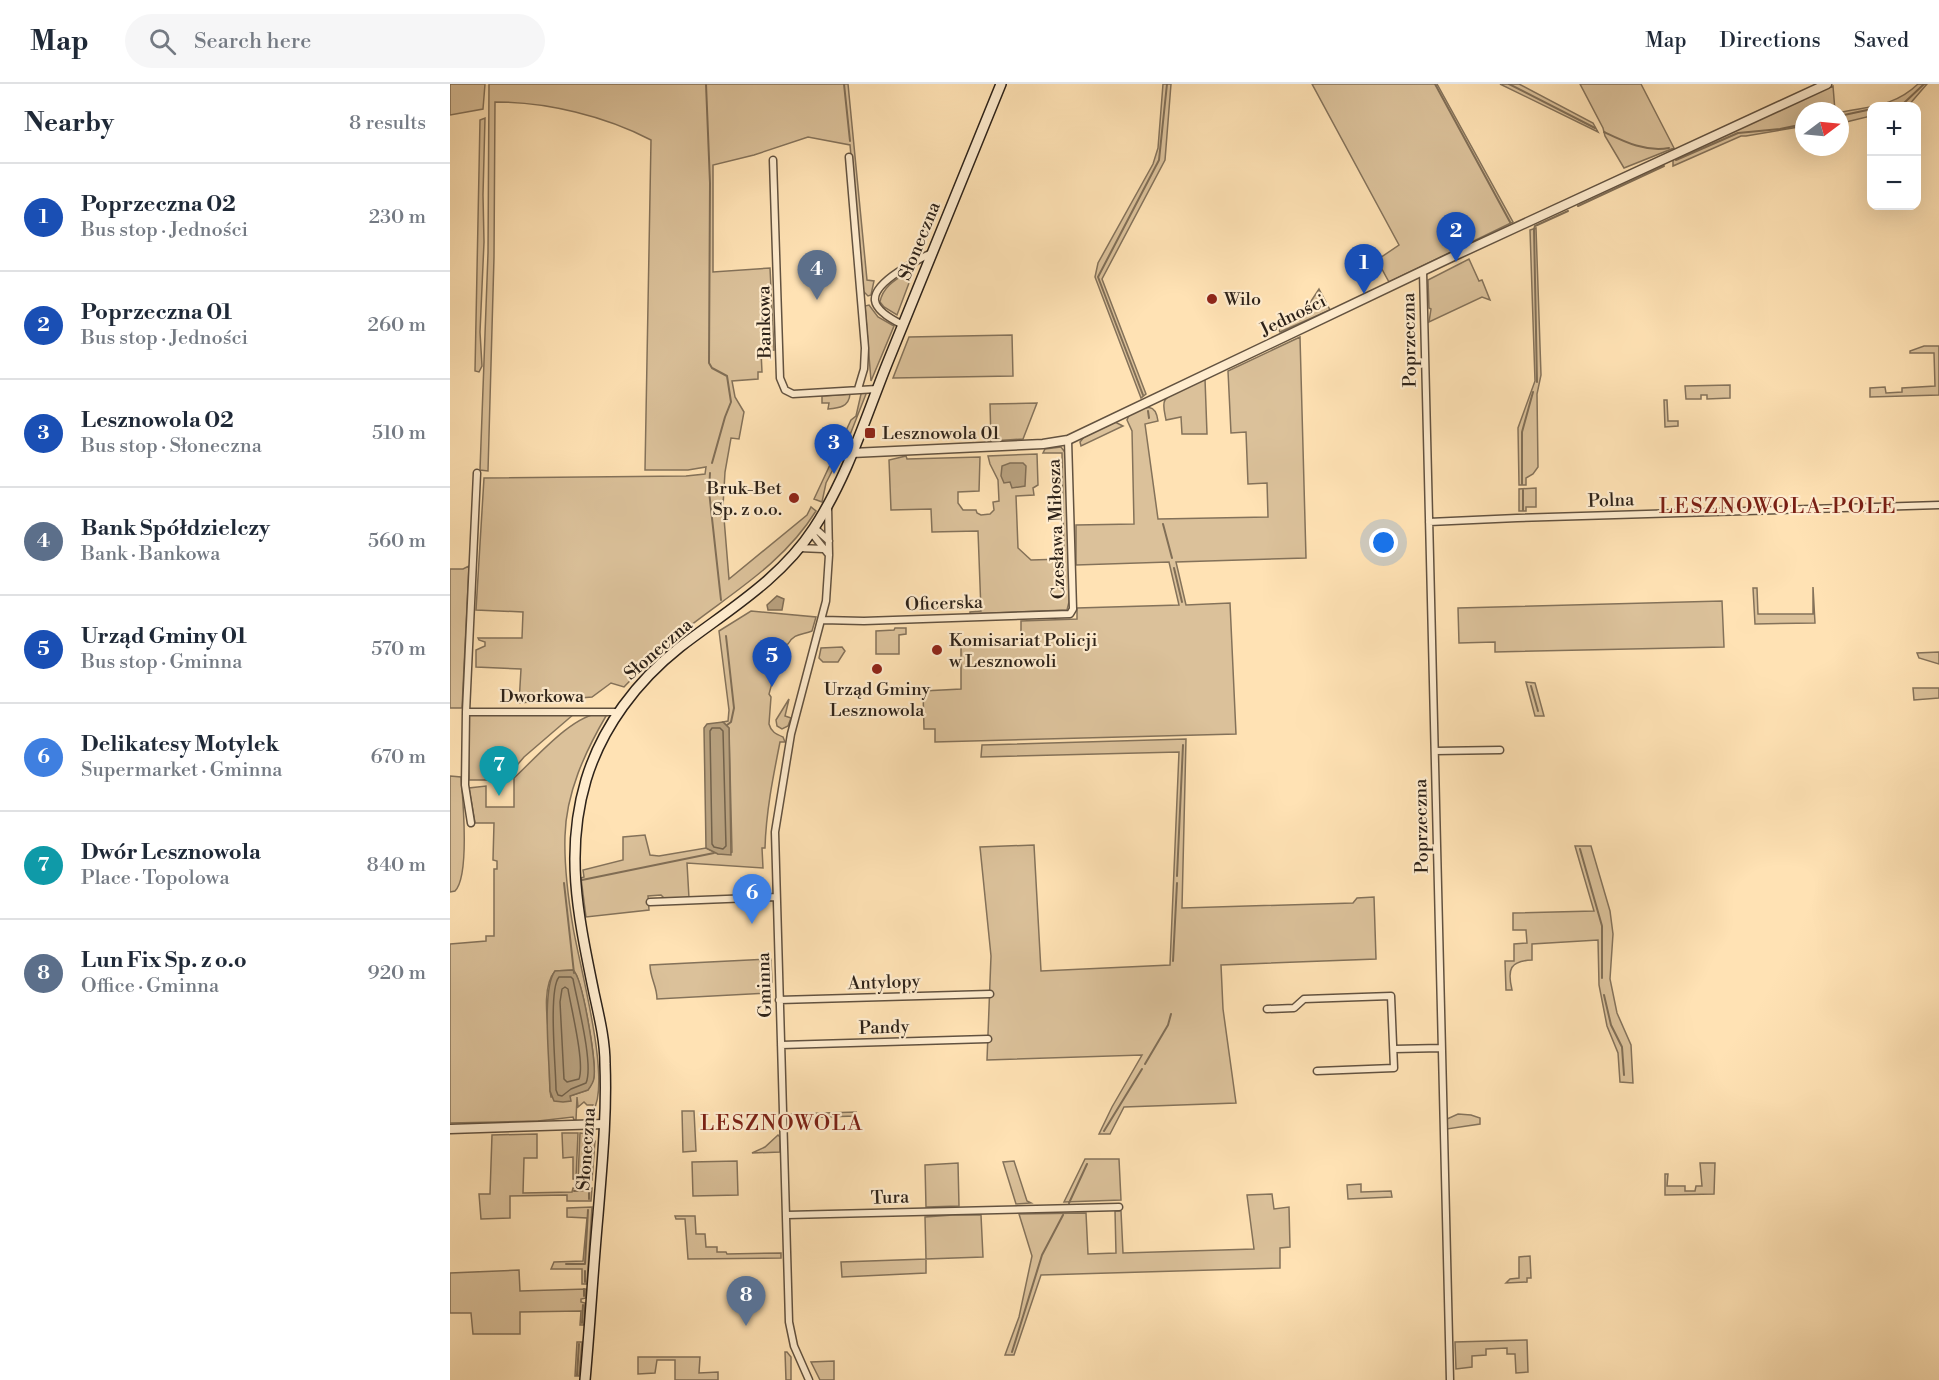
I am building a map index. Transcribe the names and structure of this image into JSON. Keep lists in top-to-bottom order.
{
  "streets": {
    "main road": ["Słoneczna"],
    "street": [
      "Jedności",
      "Bankowa",
      "Poprzeczna",
      "Polna",
      "Czesława Miłosza",
      "Oficerska",
      "Dworkowa",
      "Antylopy",
      "Gminna",
      "Pandy",
      "Tura"
    ]
  },
  "crossings": [
    ["Słoneczna", "Jedności"],
    ["Słoneczna", "Bankowa"],
    ["Słoneczna", "Dworkowa"],
    ["Słoneczna", "Gminna"],
    ["Jedności", "Poprzeczna"],
    ["Jedności", "Czesława Miłosza"],
    ["Poprzeczna", "Polna"],
    ["Czesława Miłosza", "Oficerska"],
    ["Oficerska", "Gminna"],
    ["Antylopy", "Gminna"],
    ["Gminna", "Pandy"],
    ["Gminna", "Tura"]
  ],
  "districts": ["LESZNOWOLA-POLE", "LESZNOWOLA"],
  "places": {
    "other": [
      "Wilo",
      "Bruk-Bet Sp. z o.o.",
      "Komisariat Policji w Lesznowoli",
      "Urząd Gminy Lesznowola"
    ],
    "transit": ["Lesznowola 01"]
  },
  "north": "right",
  "page": {
    "header": "Map",
    "search": "Search here",
    "nav": ["Map", "Directions", "Saved"],
    "heading": ["Nearby", "8 results"],
    "map_buttons": ["+", "−"],
    "list": [
      {
        "mark": "1",
        "name": "Poprzeczna 02",
        "note": "Bus stop · Jedności",
        "value": "230 m"
      },
      {
        "mark": "2",
        "name": "Poprzeczna 01",
        "note": "Bus stop · Jedności",
        "value": "260 m"
      },
      {
        "mark": "3",
        "name": "Lesznowola 02",
        "note": "Bus stop · Słoneczna",
        "value": "510 m"
      },
      {
        "mark": "4",
        "name": "Bank Spółdzielczy",
        "note": "Bank · Bankowa",
        "value": "560 m"
      },
      {
        "mark": "5",
        "name": "Urząd Gminy 01",
        "note": "Bus stop · Gminna",
        "value": "570 m"
      },
      {
        "mark": "6",
        "name": "Delikatesy Motylek",
        "note": "Supermarket · Gminna",
        "value": "670 m"
      },
      {
        "mark": "7",
        "name": "Dwór Lesznowola",
        "note": "Place · Topolowa",
        "value": "840 m"
      },
      {
        "mark": "8",
        "name": "Lun Fix Sp. z o.o",
        "note": "Office · Gminna",
        "value": "920 m"
      }
    ],
    "pins": [
      "2",
      "1",
      "4",
      "3",
      "5",
      "7",
      "6",
      "8"
    ]
  }
}
